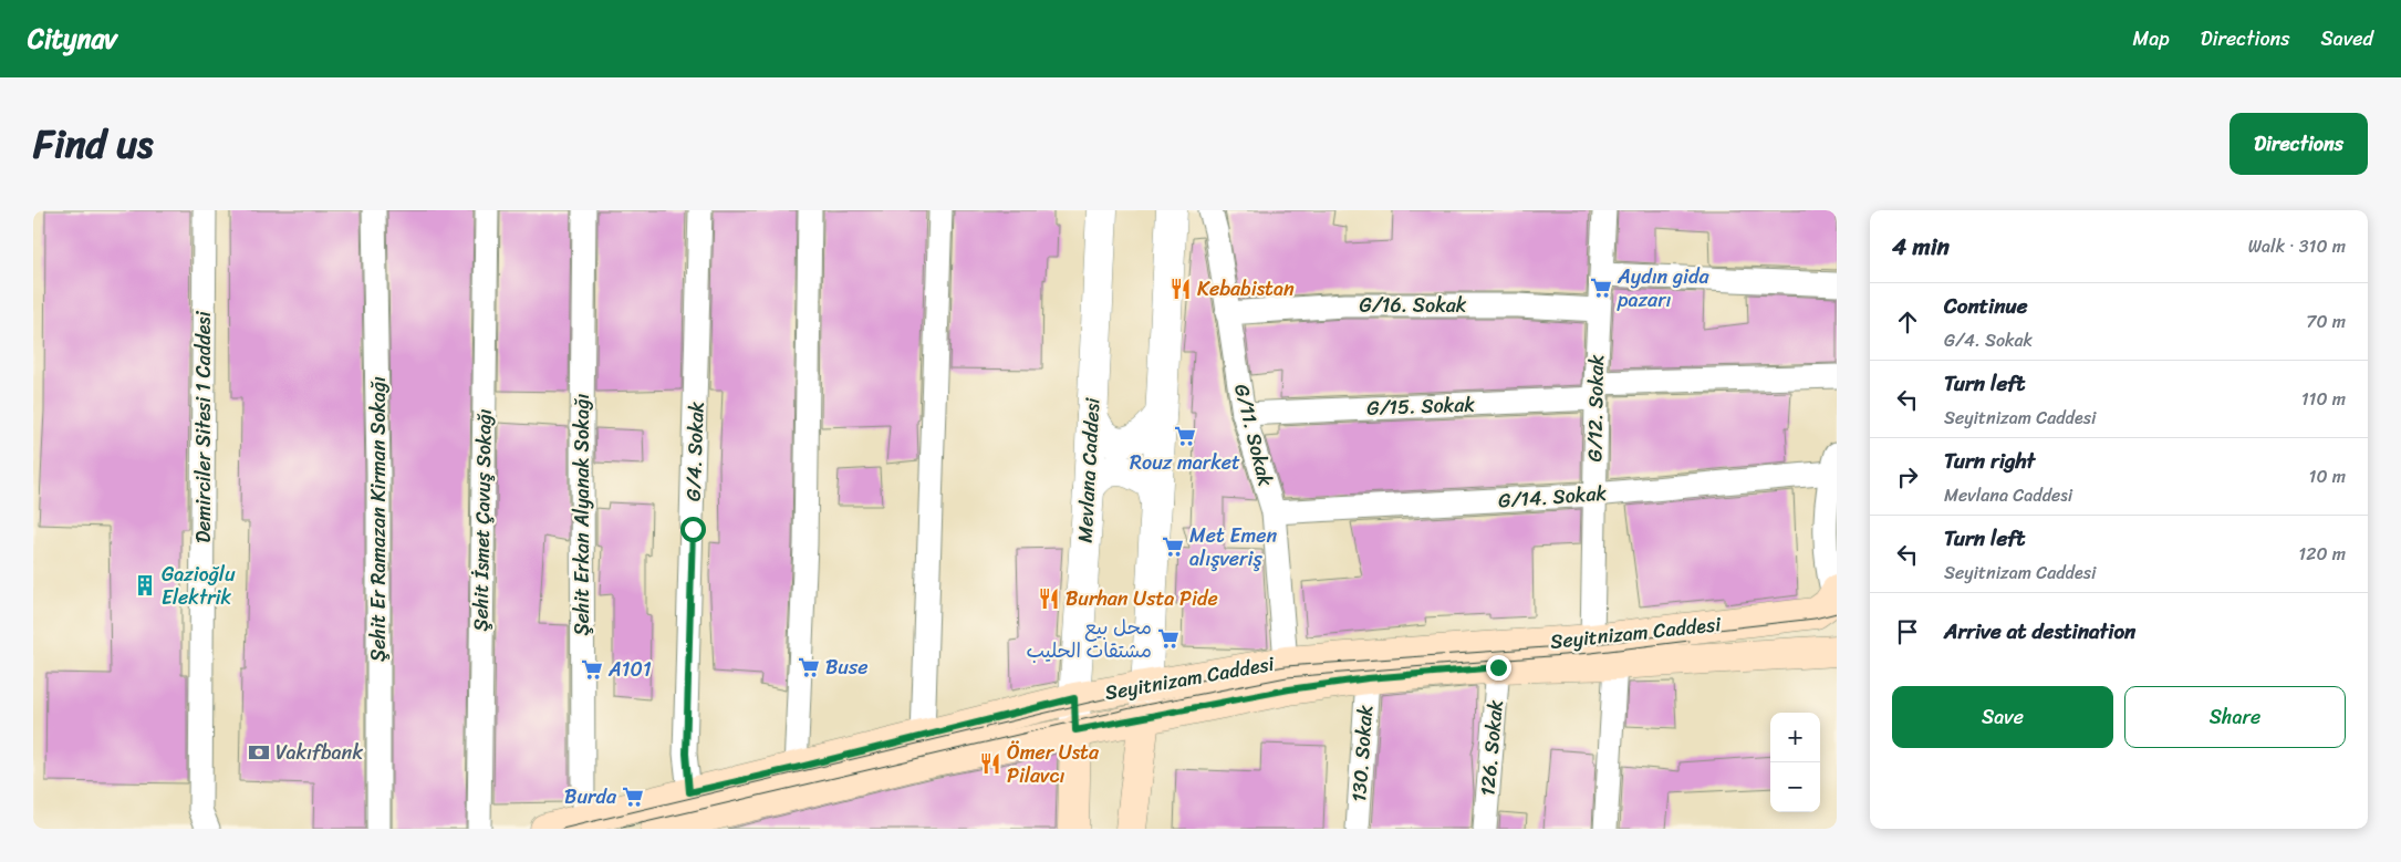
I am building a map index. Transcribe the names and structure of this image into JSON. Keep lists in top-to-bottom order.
{
  "streets": {
    "main road": ["Seyitnizam Caddesi"],
    "street": [
      "G/16. Sokak",
      "G/15. Sokak",
      "G/12. Sokak",
      "Demirciler Sitesi 1 Caddesi",
      "G/11. Sokak",
      "G/4. Sokak",
      "Mevlana Caddesi",
      "G/14. Sokak",
      "Şehit Erkan Alyanak Sokağı",
      "Şehit Er Ramazan Kirman Sokağı",
      "Şehit İsmet Çavuş Sokağı",
      "126. Sokak",
      "130. Sokak"
    ]
  },
  "crossings": [
    ["G/16. Sokak", "G/12. Sokak"],
    ["G/16. Sokak", "G/11. Sokak"],
    ["G/15. Sokak", "G/12. Sokak"],
    ["G/15. Sokak", "G/11. Sokak"],
    ["G/12. Sokak", "G/14. Sokak"],
    ["G/12. Sokak", "Seyitnizam Caddesi"],
    ["G/11. Sokak", "G/14. Sokak"],
    ["G/11. Sokak", "Seyitnizam Caddesi"],
    ["G/4. Sokak", "Seyitnizam Caddesi"],
    ["Mevlana Caddesi", "Seyitnizam Caddesi"],
    ["Şehit Erkan Alyanak Sokağı", "Seyitnizam Caddesi"],
    ["Seyitnizam Caddesi", "126. Sokak"],
    ["Seyitnizam Caddesi", "130. Sokak"]
  ],
  "places": {
    "supermarket": [
      "Aydın gida pazarı",
      "Rouz market",
      "Met Emen alışveriş",
      "محل بيع مشتقات الحليب",
      "Buse",
      "A101",
      "Burda"
    ],
    "restaurant": ["Kebabistan", "Burhan Usta Pide", "Ömer Usta Pilavcı"],
    "building": ["Gazioğlu Elektrik"],
    "bank": ["Vakıfbank"]
  },
  "page": {
    "header": "Citynav",
    "nav": ["Map", "Directions", "Saved"],
    "title": "Find us",
    "buttons": [
      "Directions",
      ["Save", "Share"]
    ],
    "heading": ["4 min", "Walk · 310 m"],
    "list": [
      ["Continue", "G/4. Sokak", "70 m"],
      ["Turn left", "Seyitnizam Caddesi", "110 m"],
      ["Turn right", "Mevlana Caddesi", "10 m"],
      ["Turn left", "Seyitnizam Caddesi", "120 m"],
      "Arrive at destination"
    ],
    "map_buttons": ["+", "−"]
  }
}
